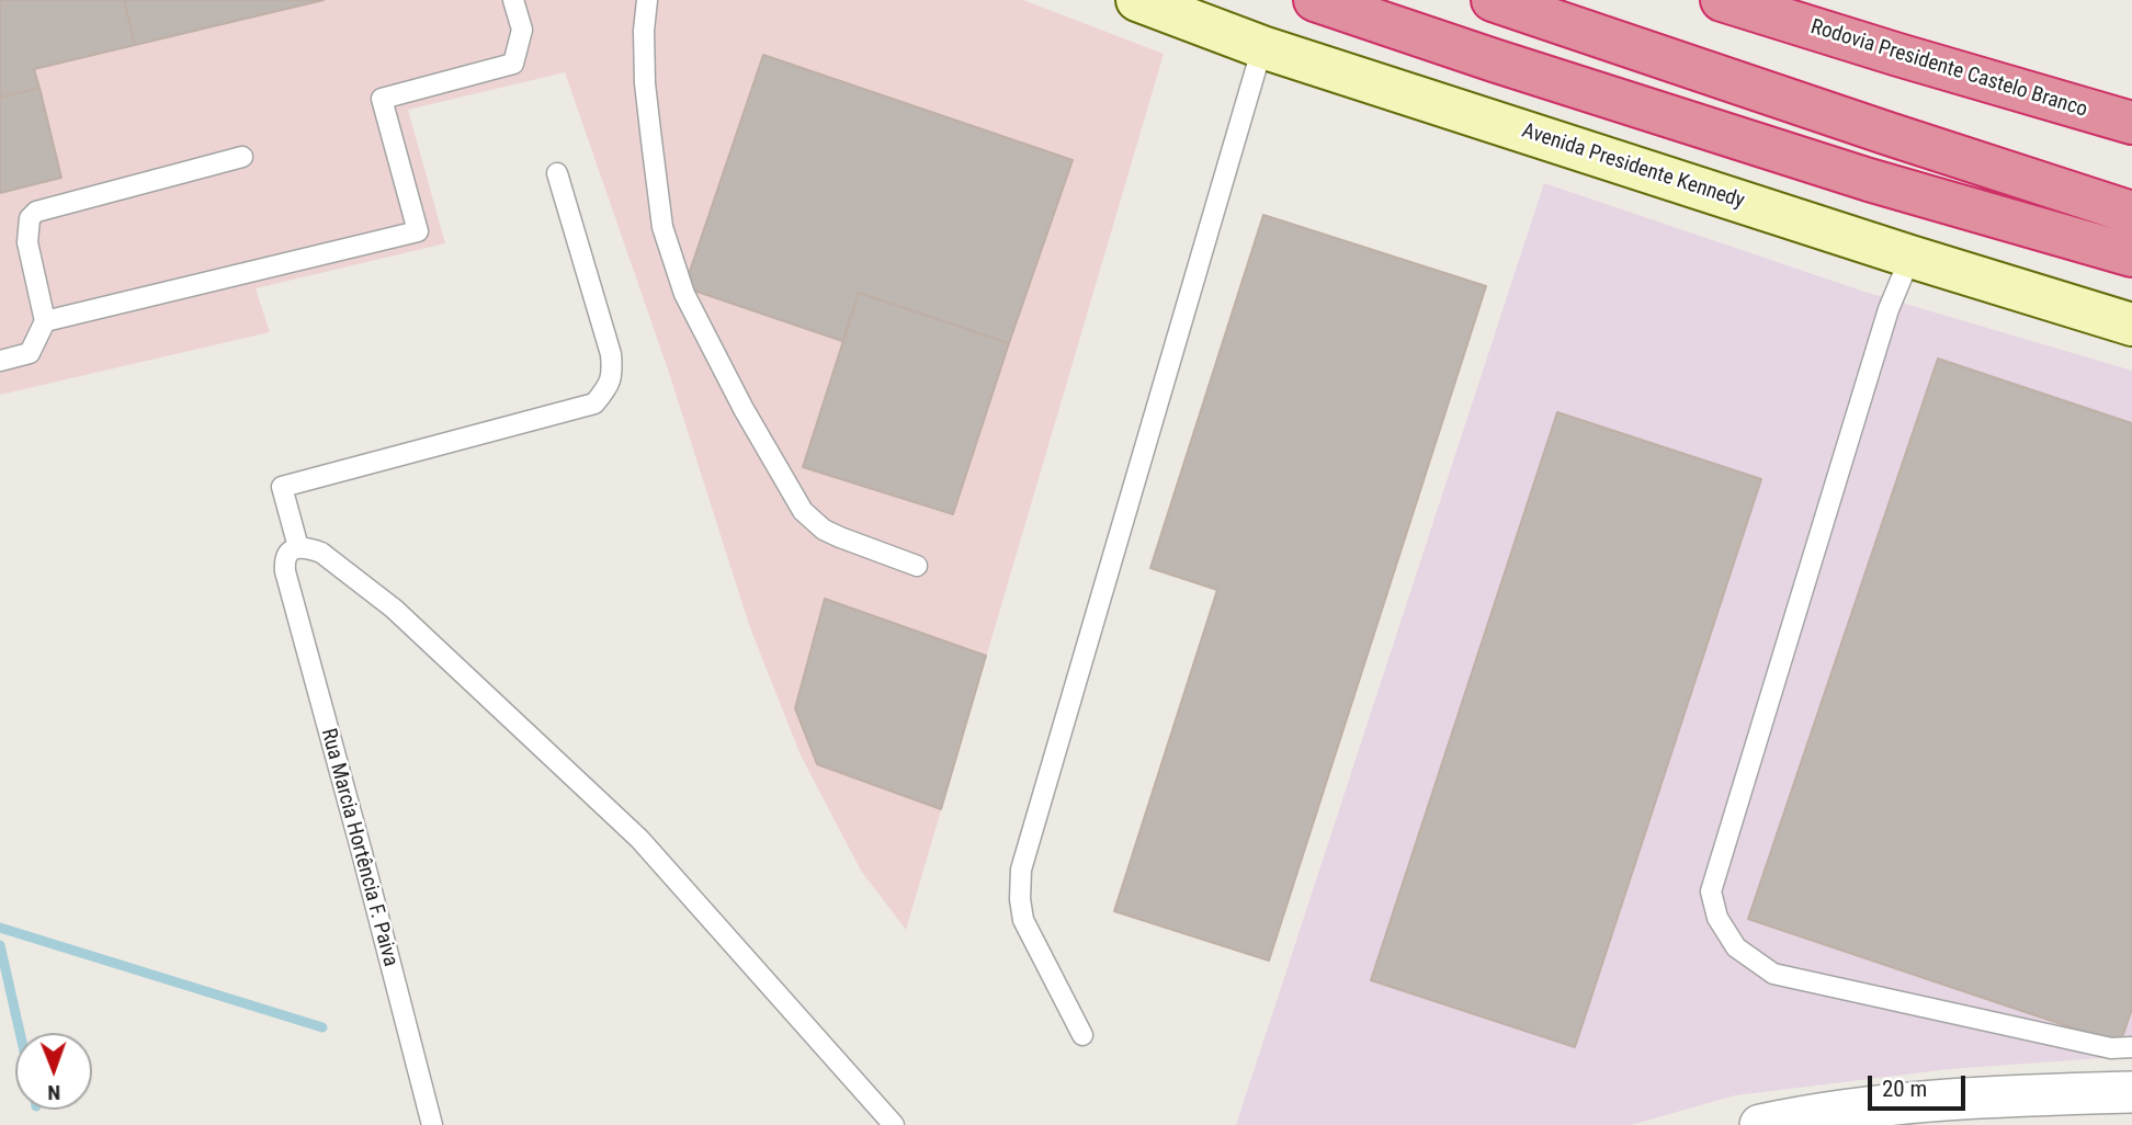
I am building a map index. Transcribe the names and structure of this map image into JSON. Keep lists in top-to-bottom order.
{
  "streets": {
    "highway": ["Rodovia Presidente Castelo Branco"],
    "main road": ["Avenida Presidente Kennedy"],
    "lane": ["Rua Marcia Hortência F. Paiva"]
  },
  "scale_bar": "20 m",
  "north": "bottom"
}
